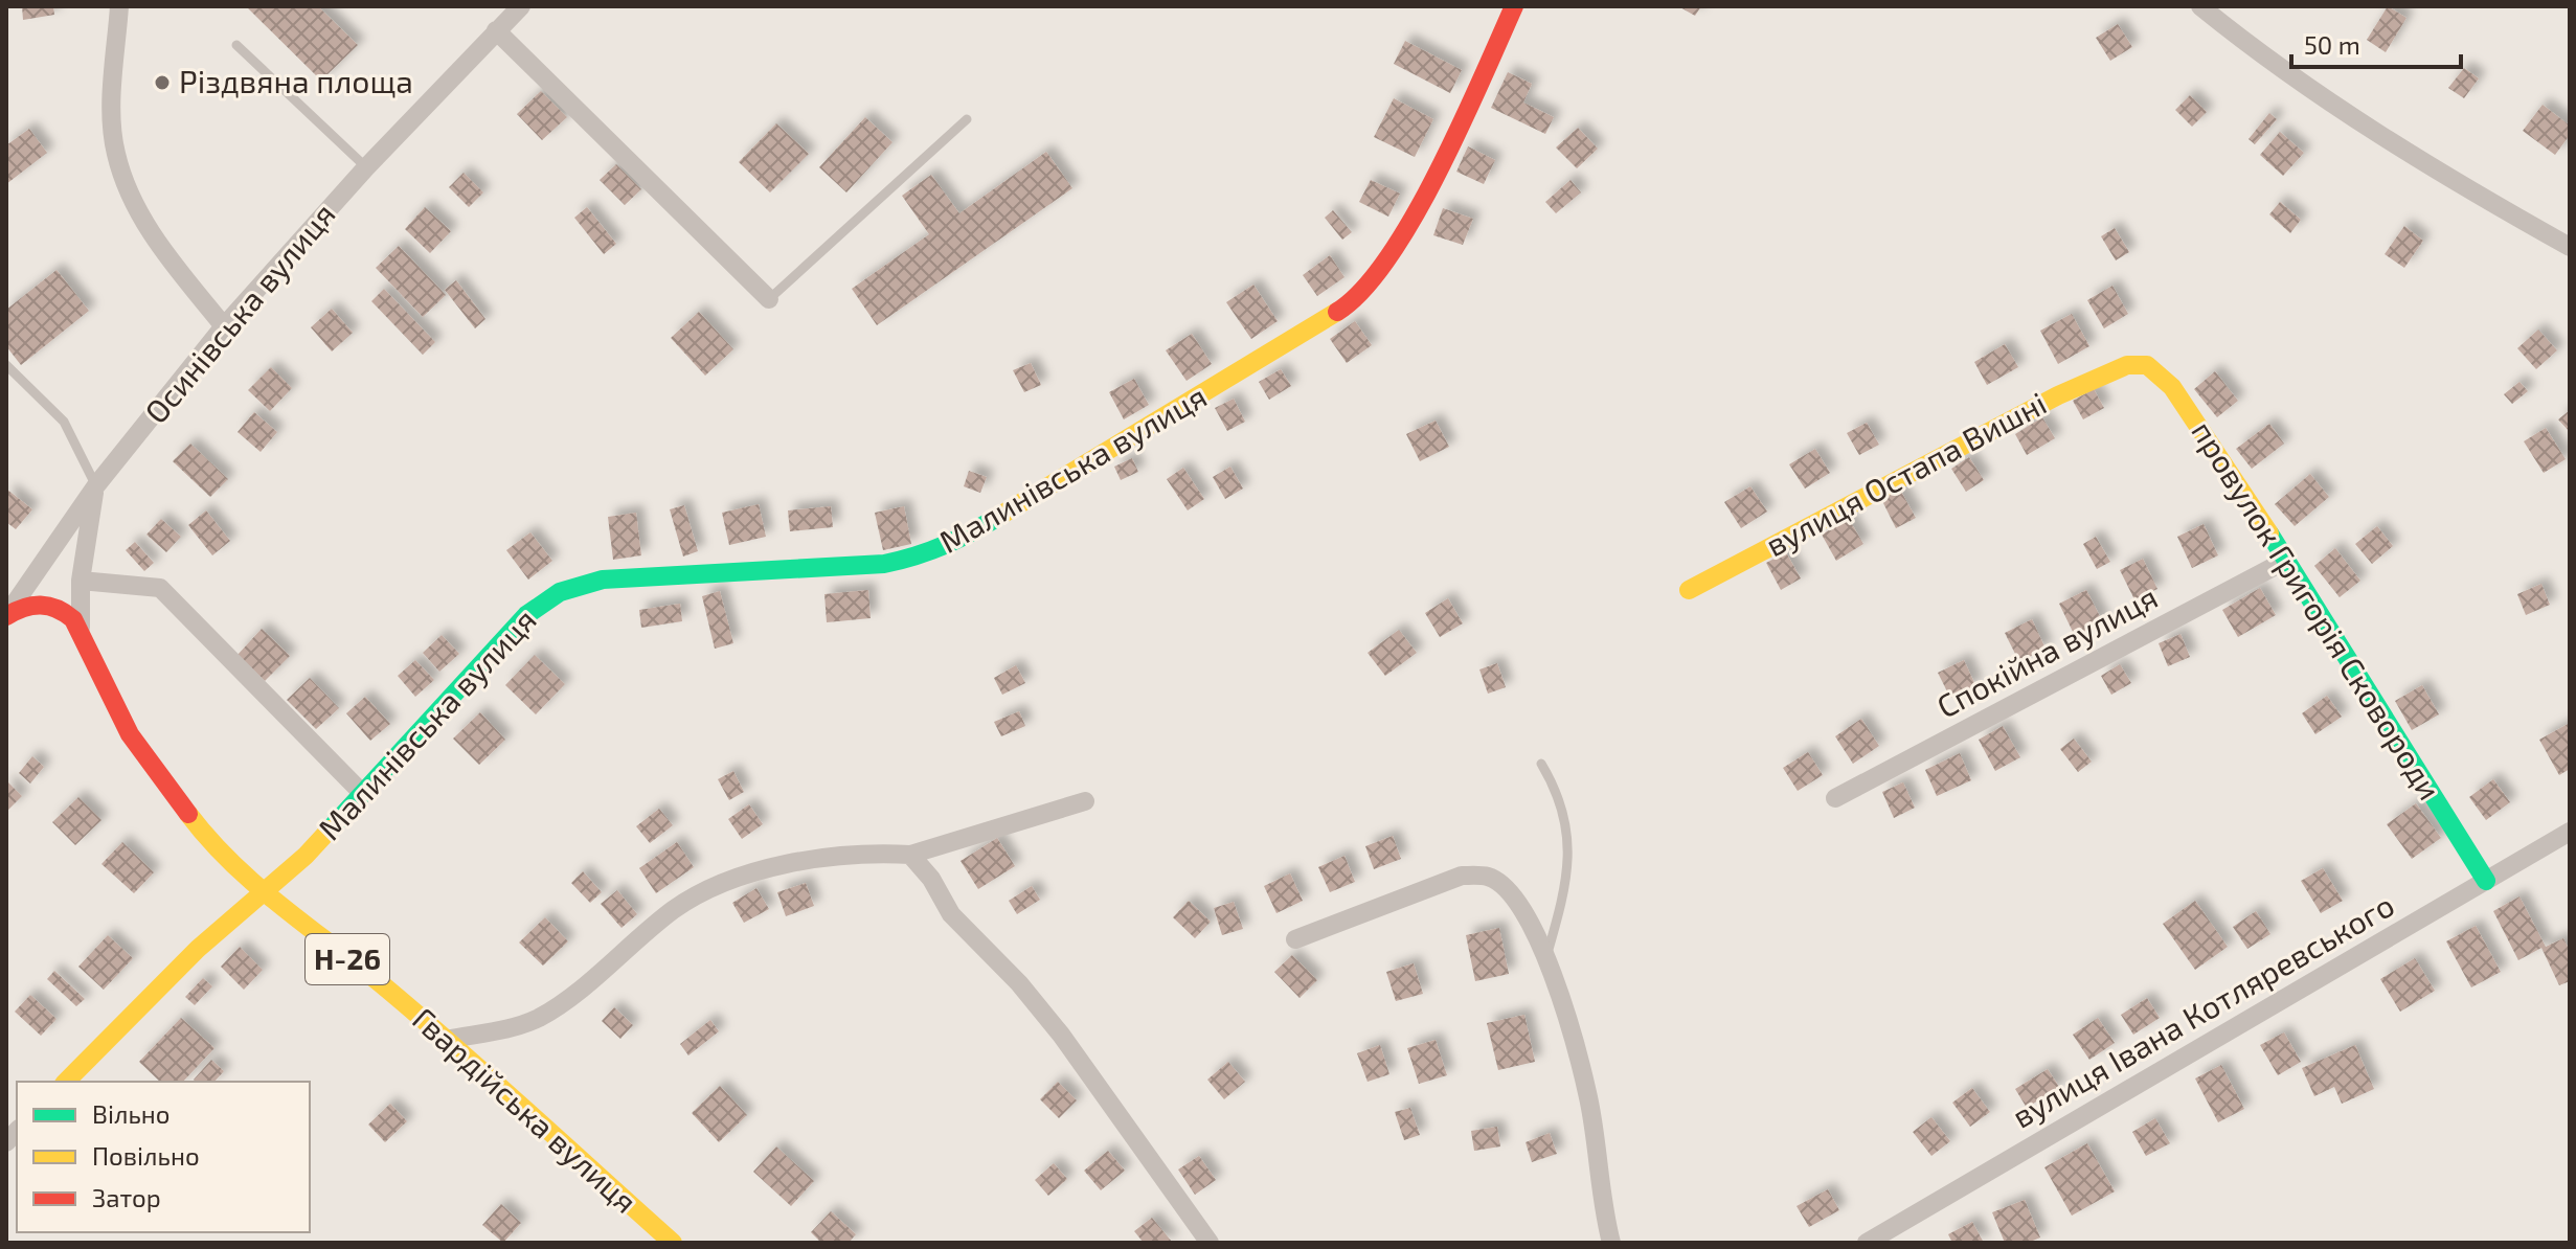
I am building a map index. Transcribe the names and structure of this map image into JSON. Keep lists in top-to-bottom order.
{
  "streets": {
    "street": [
      "Осинівська вулиця",
      "Малинівська вулиця",
      "вулиця Остапа Вишні",
      "провулок Григорія Сковороди",
      "Спокійна вулиця",
      "Н-26",
      "вулиця Івана Котляревського",
      "Гвардійська вулиця"
    ]
  },
  "crossings": [
    ["Осинівська вулиця", "Гвардійська вулиця"],
    ["Малинівська вулиця", "Гвардійська вулиця"],
    ["вулиця Остапа Вишні", "провулок Григорія Сковороди"],
    ["провулок Григорія Сковороди", "Спокійна вулиця"],
    ["провулок Григорія Сковороди", "вулиця Івана Котляревського"]
  ],
  "places": ["Різдвяна площа"],
  "legend": ["Вільно", "Повільно", "Затор"],
  "scale_bar": "50 m"
}
